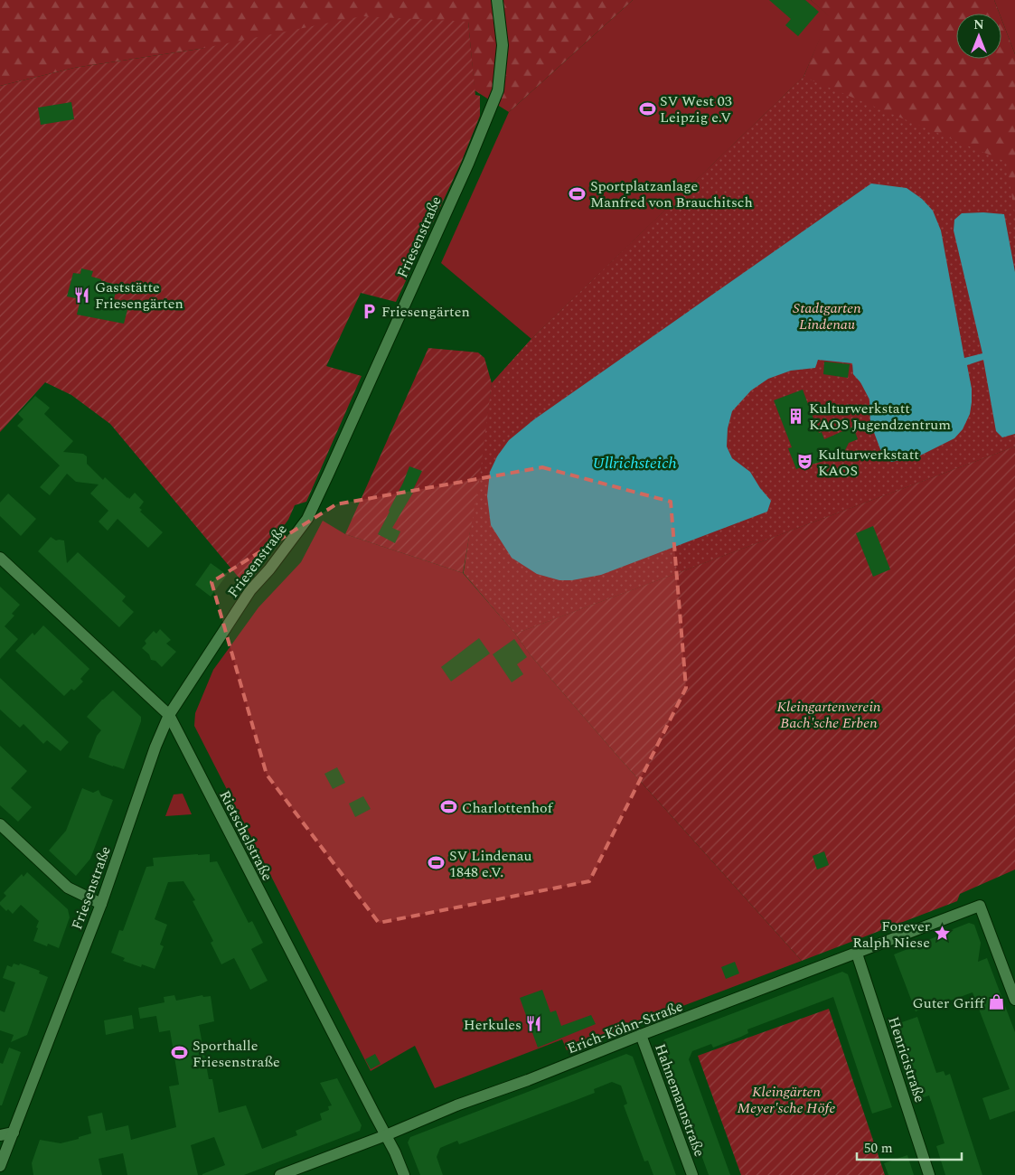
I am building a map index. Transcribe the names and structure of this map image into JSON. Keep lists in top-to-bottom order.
{
  "streets": {
    "street": [
      "Friesenstraße",
      "Rietschelstraße",
      "Erich-Köhn-Straße",
      "Henricistraße",
      "Hahnemannstraße"
    ]
  },
  "crossings": [
    ["Friesenstraße", "Rietschelstraße"],
    ["Rietschelstraße", "Erich-Köhn-Straße"],
    ["Erich-Köhn-Straße", "Henricistraße"],
    ["Erich-Köhn-Straße", "Hahnemannstraße"]
  ],
  "water": ["Ullrichsteich"],
  "parks": ["Stadtgarten Lindenau", "Kleingartenverein Bach'sche Erben", "Kleingärten Meyer'sche Höfe"],
  "places": {
    "sports": [
      "SV West 03 Leipzig e.V",
      "Sportplatzanlage Manfred von Brauchitsch",
      "Charlottenhof",
      "SV Lindenau 1848 e.V.",
      "Sporthalle Friesenstraße"
    ],
    "restaurant": ["Gaststätte Friesengärten", "Herkules"],
    "parking": ["Friesengärten"],
    "building": ["Kulturwerkstatt KAOS Jugendzentrum"],
    "theatre": ["Kulturwerkstatt KAOS"],
    "place": ["Forever Ralph Niese"],
    "shop": ["Guter Griff"]
  },
  "scale_bar": "50 m",
  "north": "top"
}
